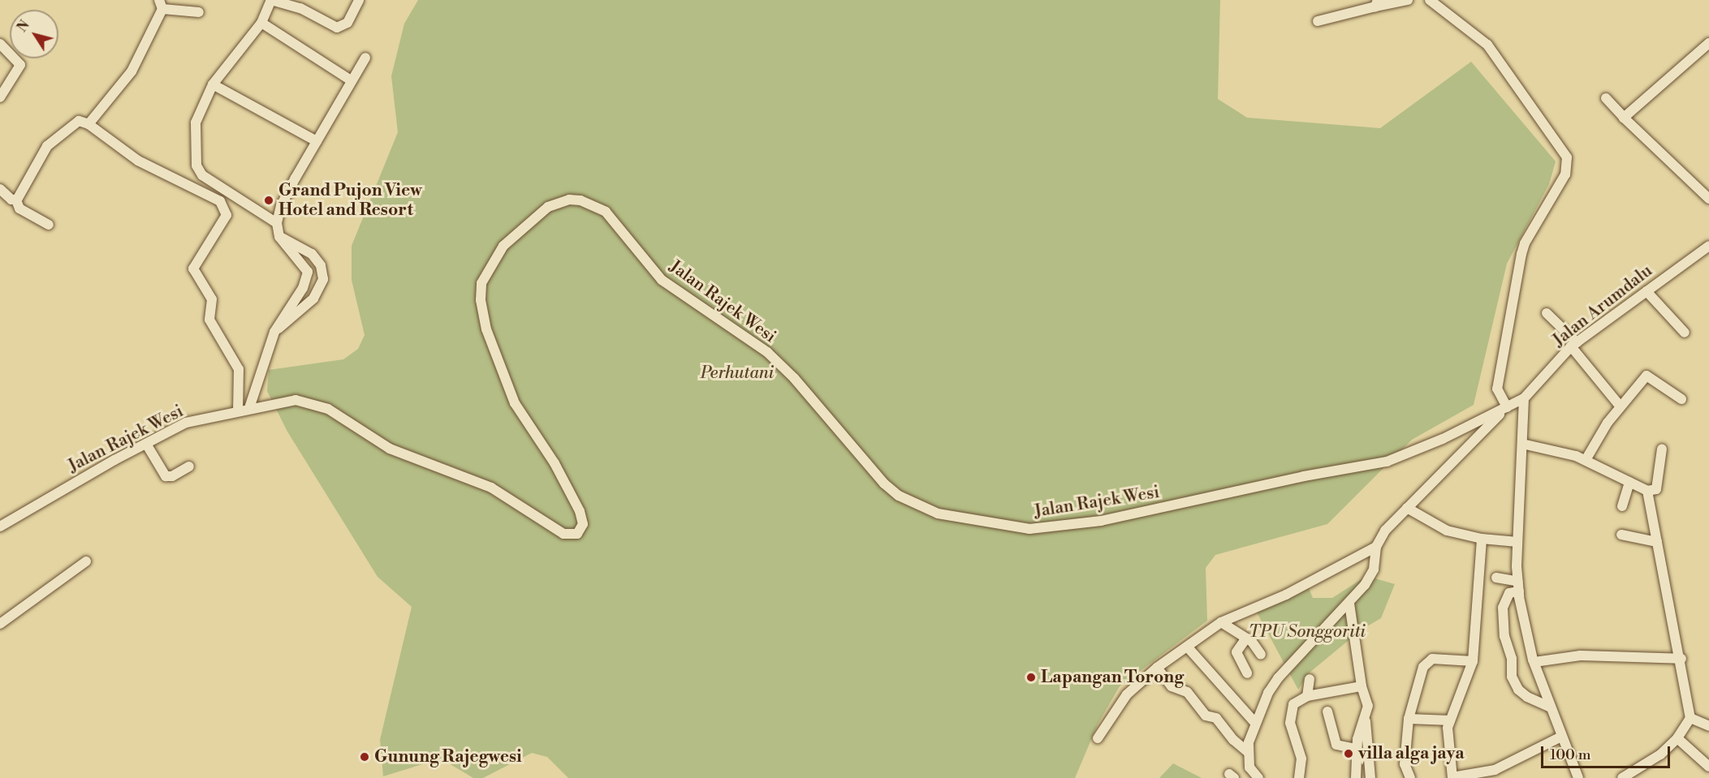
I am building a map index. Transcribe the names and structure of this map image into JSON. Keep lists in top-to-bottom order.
{
  "streets": {
    "street": ["Jalan Rajek Wesi", "Jalan Arumdalu"]
  },
  "crossings": [
    ["Jalan Rajek Wesi", "Jalan Arumdalu"]
  ],
  "parks": ["Perhutani", "TPU Songgoriti"],
  "places": [
    "Grand Pujon View Hotel and Resort",
    "Lapangan Torong",
    "villa alga jaya",
    "Gunung Rajegwesi"
  ],
  "scale_bar": "100 m",
  "north": "top left"
}
